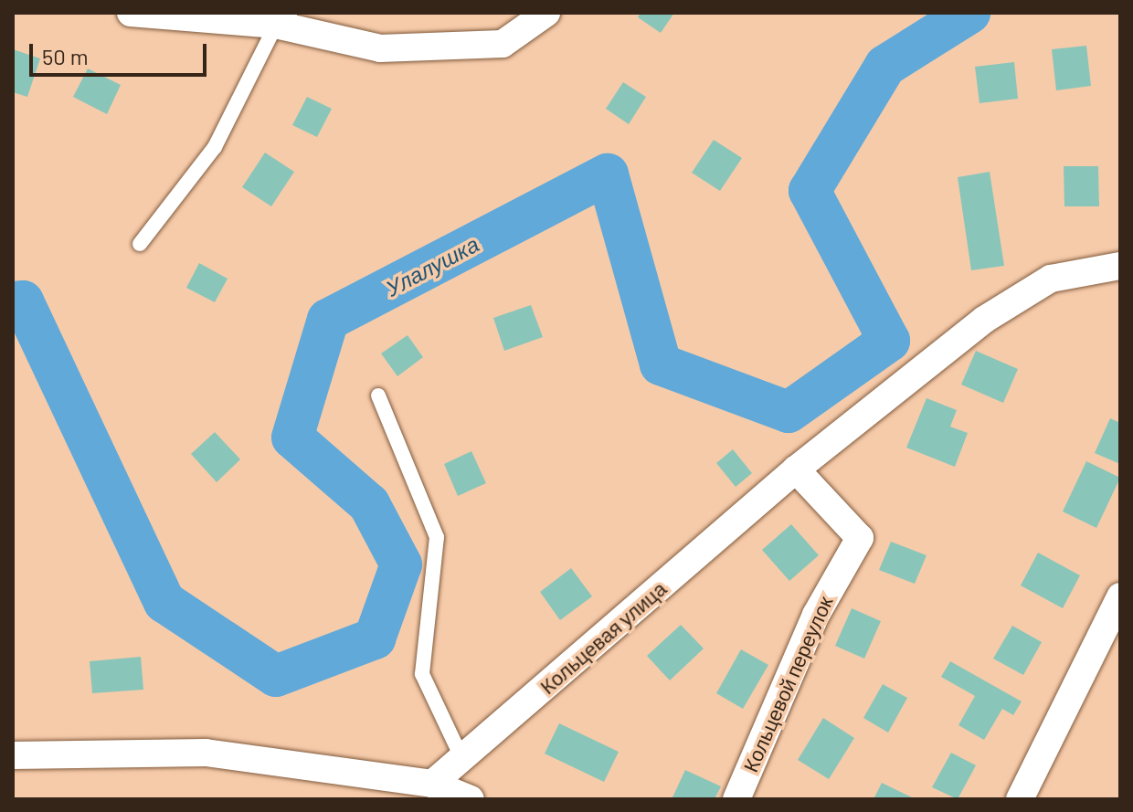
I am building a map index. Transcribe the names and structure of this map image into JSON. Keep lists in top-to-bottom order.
{
  "streets": {
    "street": ["Кольцевая улица", "Кольцевой переулок"]
  },
  "crossings": [
    ["Кольцевая улица", "Кольцевой переулок"]
  ],
  "water": ["Улалушка"],
  "scale_bar": "50 m"
}
